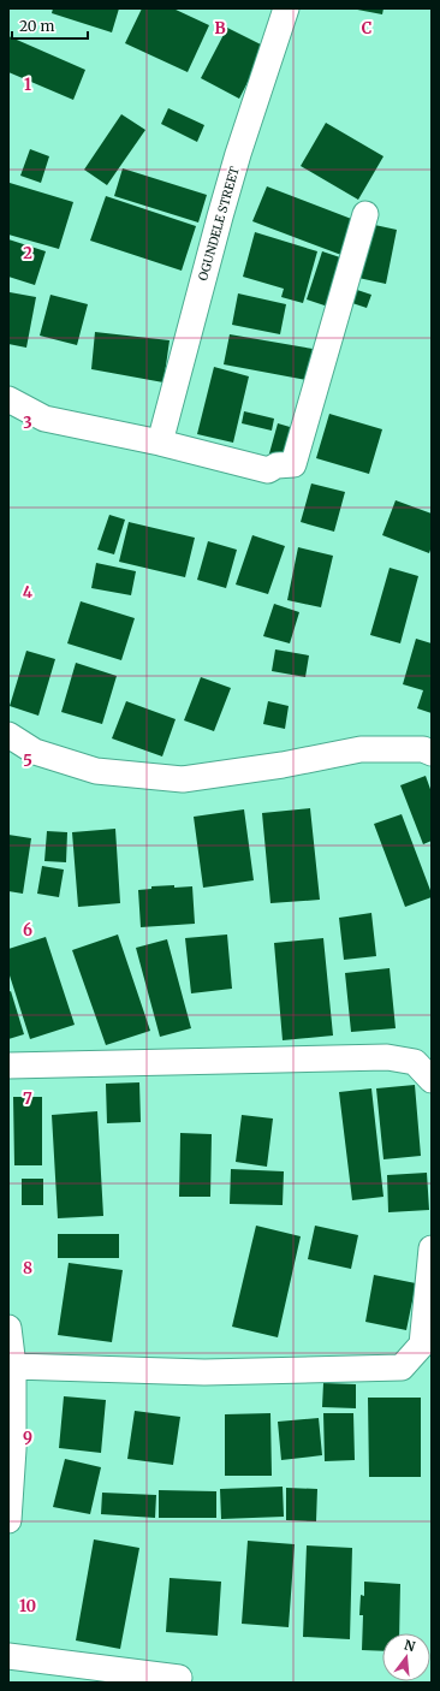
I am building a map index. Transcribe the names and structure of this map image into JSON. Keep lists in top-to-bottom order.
{
  "streets": {
    "street": ["OGUNDELE STREET"]
  },
  "scale_bar": "20 m",
  "north": "top",
  "grid": {
    "columns": ["B", "C"],
    "rows": [
      "1",
      "2",
      "3",
      "4",
      "5",
      "6",
      "7",
      "8",
      "9",
      "10"
    ]
  }
}
